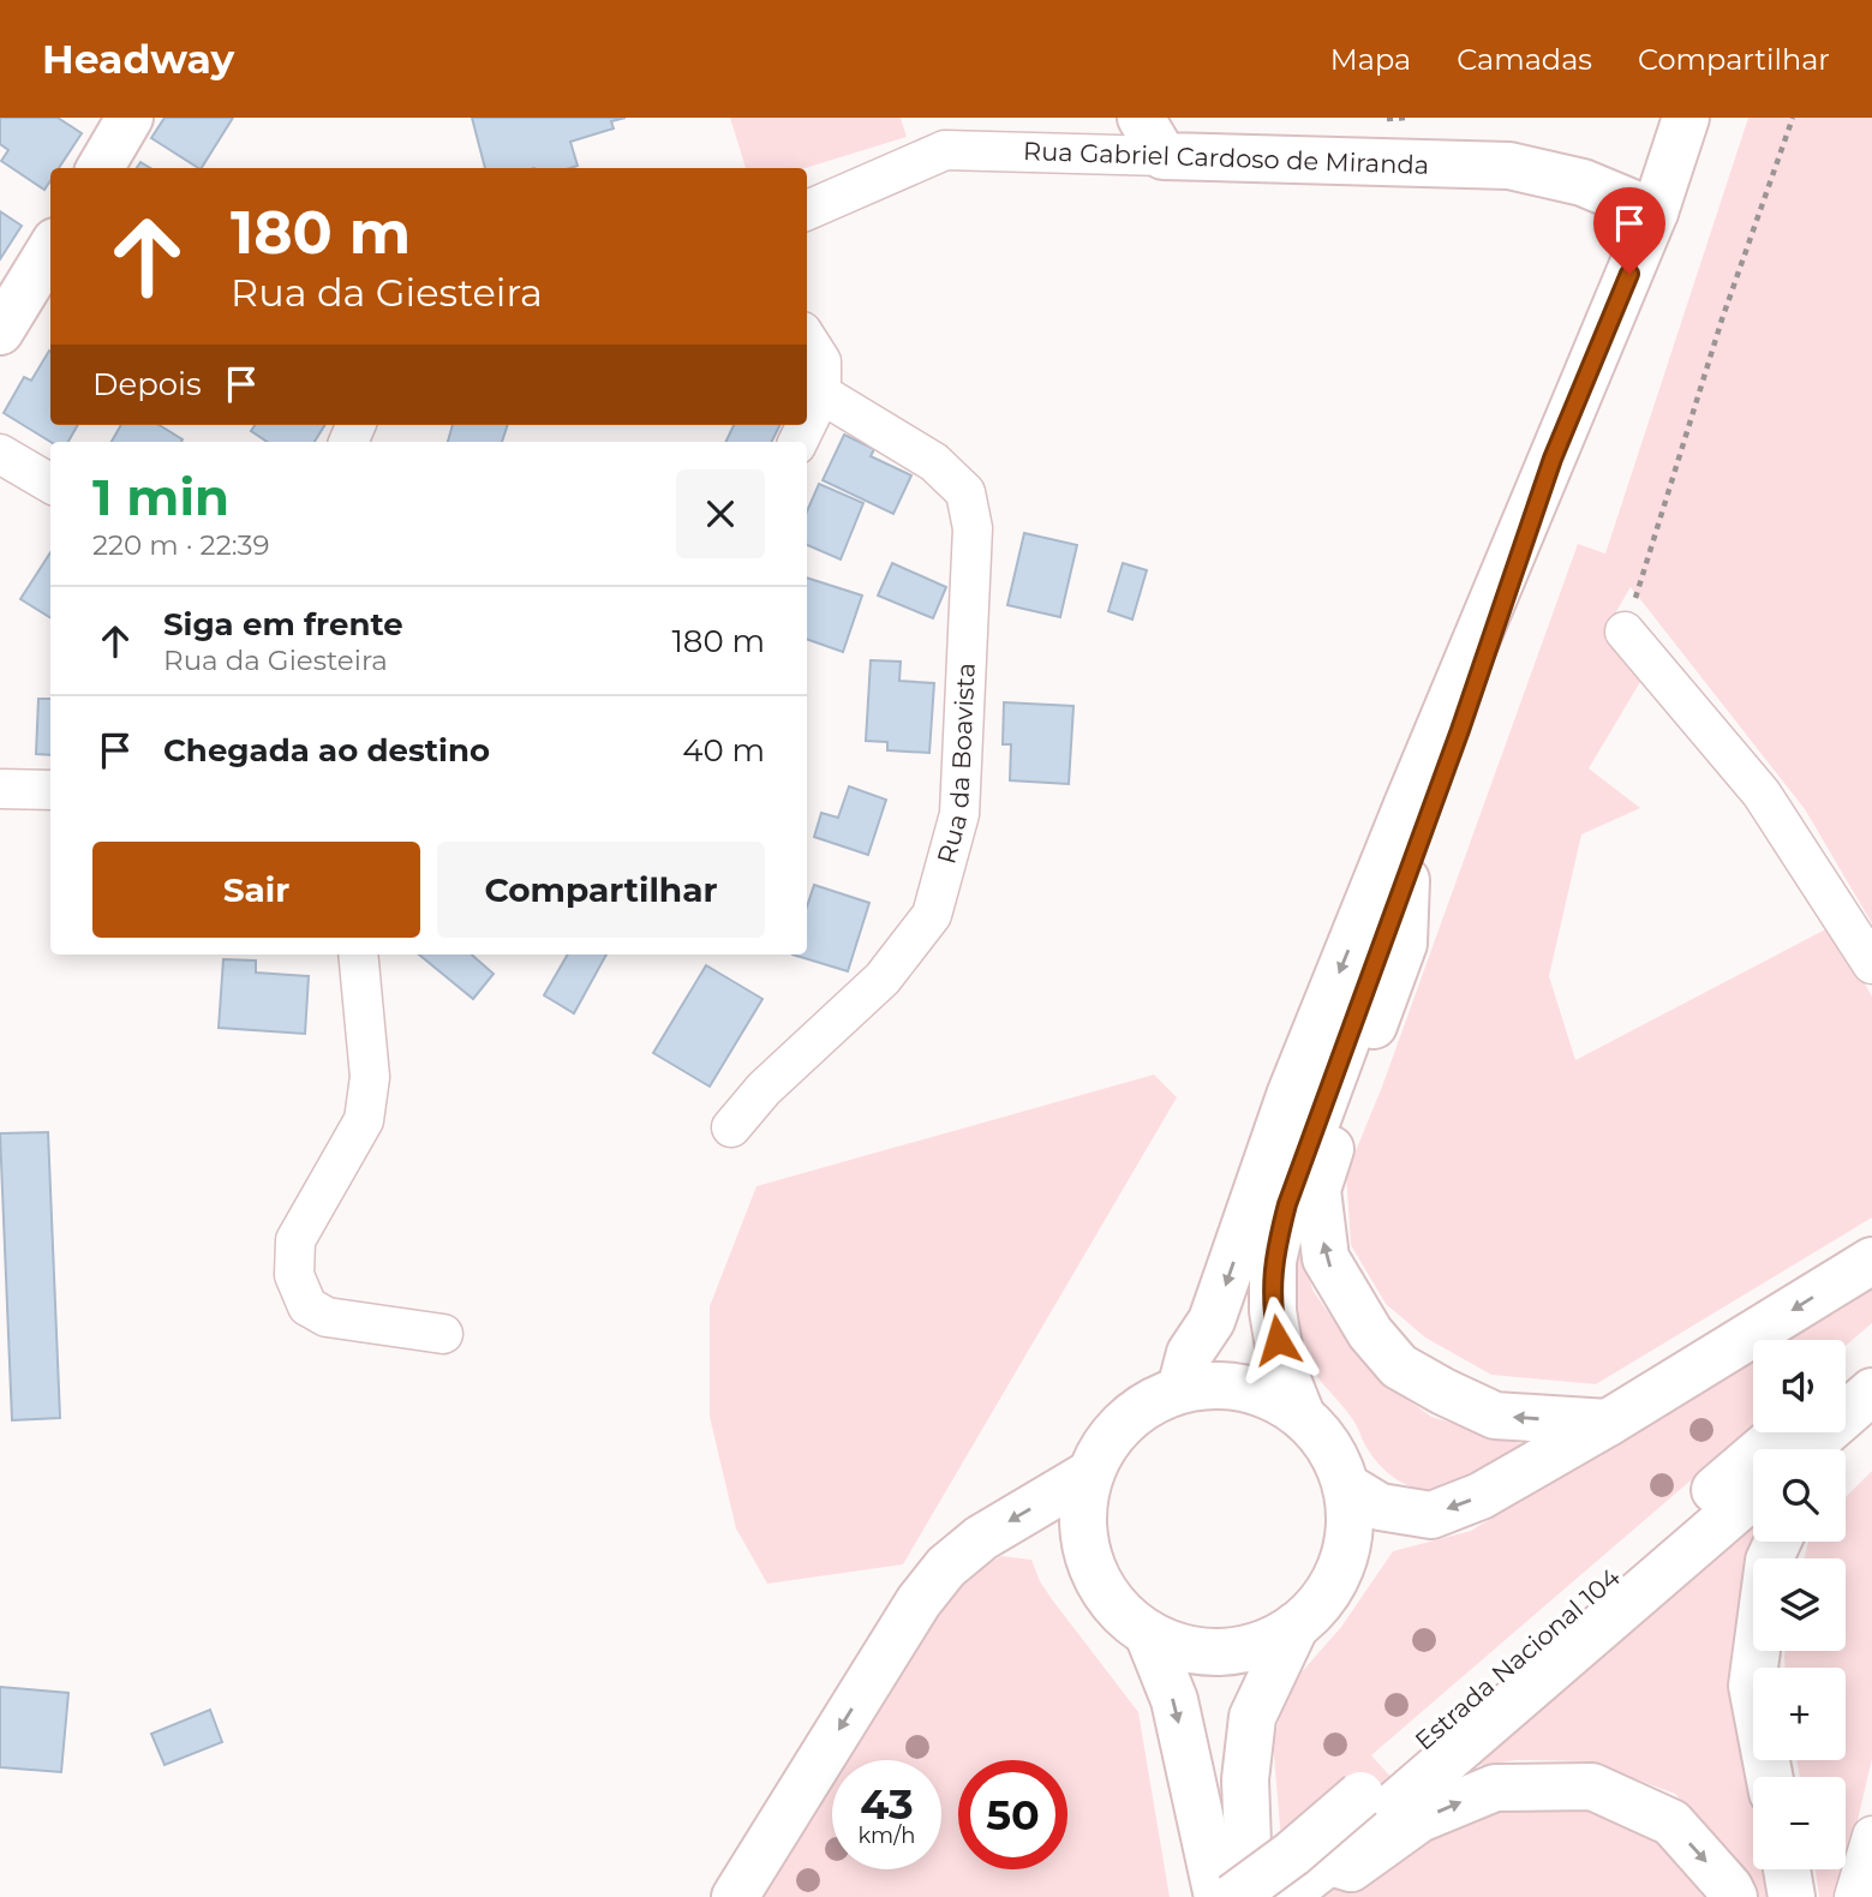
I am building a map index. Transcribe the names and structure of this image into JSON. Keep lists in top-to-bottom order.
{
  "streets": {
    "main road": ["Rua Gabriel Cardoso de Miranda", "Estrada Nacional 104"],
    "street": ["Rua da Boavista"]
  },
  "page": {
    "header": "Headway",
    "nav": ["Mapa", "Camadas", "Compartilhar"],
    "turn": ["180 m", "Rua da Giesteira"],
    "then": "Depois",
    "heading": ["1 min", "220 m · 22:39"],
    "list": [
      {
        "name": "Siga em frente",
        "note": "Rua da Giesteira",
        "value": "180 m"
      },
      {
        "name": "Chegada ao destino",
        "value": "40 m"
      }
    ],
    "buttons": ["Sair", "Compartilhar"],
    "map_buttons": ["+", "−"],
    "speed": "43 km/h",
    "limit": "50"
  }
}
